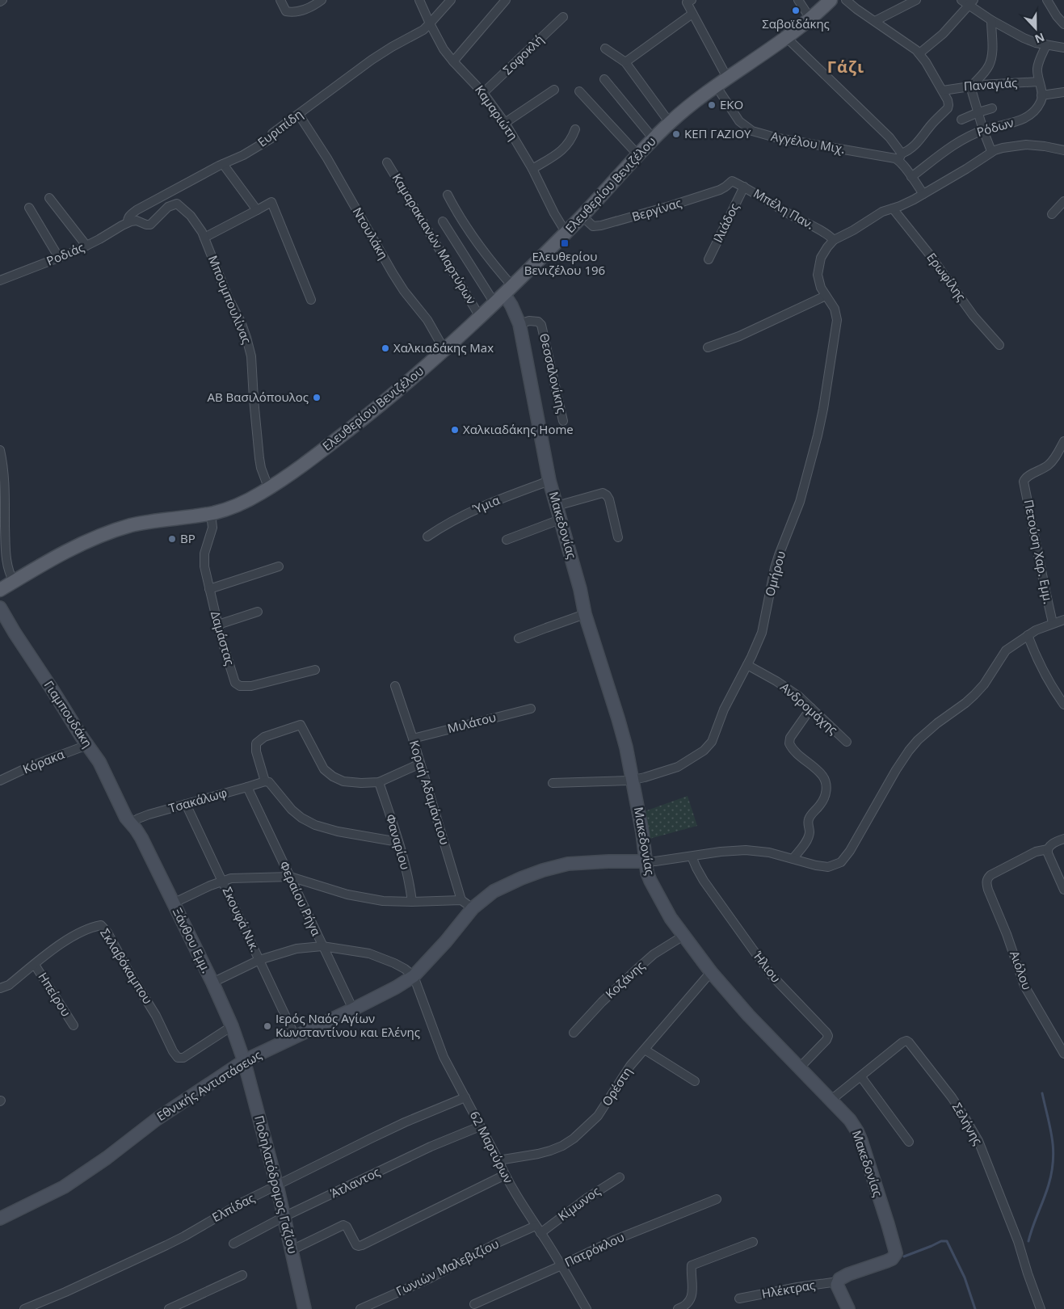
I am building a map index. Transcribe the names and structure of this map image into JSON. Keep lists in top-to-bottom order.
{
  "streets": {
    "main road": ["Ελευθερίου Βενιζέλου"],
    "street": [
      "Σοφοκλή",
      "Παναγιάς",
      "Καμαριώτη",
      "Ρόδων",
      "Ευριπίδη",
      "Αγγέλου Μιχ.",
      "Μπέλη Παν.",
      "Βεργίνας",
      "Ιλιάδος",
      "Ντουλάκη",
      "Καμαρακιανών Μαρτύρων",
      "Ροδιάς",
      "Ερωφίλης",
      "Μπουμπουλίνας",
      "Θεσσαλονίκης",
      "Ύμια",
      "Μακεδονίας",
      "Πετούση Χαρ. Εμμ.",
      "Ομήρου",
      "Δαμάστας",
      "Ανδρομάχης",
      "Γιαμπουδάκη",
      "Μιλάτου",
      "Κόρακα",
      "Κοραή Αδαμάντιου",
      "Τσακάλωφ",
      "Φαναρίου",
      "Φεραίου Ρήγα",
      "Σκουφά Νικ.",
      "Ξάνθου Εμμ.",
      "Σκλαβόκαμπου",
      "Ήλιου",
      "Αιόλου",
      "Κοζάνης",
      "Ηπείρου",
      "Εθνικής Αντιστάσεως",
      "Ορέστη",
      "Σελήνης",
      "62 Μαρτύρων",
      "Άτλαντος",
      "Ποδηλατόδρομος Γαζίου",
      "Κίμωνος",
      "Ελπίδας",
      "Πατρόκλου",
      "Γωνιών Μαλεβιζίου",
      "Ηλέκτρας"
    ]
  },
  "crossings": [
    ["Σοφοκλή", "Καμαριώτη"],
    ["Καμαριώτη", "Ευριπίδη"],
    ["Καμαριώτη", "Ελευθερίου Βενιζέλου"],
    ["Ευριπίδη", "Ντουλάκη"],
    ["Ευριπίδη", "Ροδιάς"],
    ["Ευριπίδη", "Μπουμπουλίνας"],
    ["Αγγέλου Μιχ.", "Ελευθερίου Βενιζέλου"],
    ["Ελευθερίου Βενιζέλου", "Βεργίνας"],
    ["Ελευθερίου Βενιζέλου", "Ντουλάκη"],
    ["Ελευθερίου Βενιζέλου", "Καμαρακιανών Μαρτύρων"],
    ["Ελευθερίου Βενιζέλου", "Μπουμπουλίνας"],
    ["Ελευθερίου Βενιζέλου", "Μακεδονίας"],
    ["Ελευθερίου Βενιζέλου", "Δαμάστας"],
    ["Μπέλη Παν.", "Βεργίνας"],
    ["Μπέλη Παν.", "Ιλιάδος"],
    ["Μπέλη Παν.", "Ομήρου"],
    ["Ροδιάς", "Μπουμπουλίνας"],
    ["Θεσσαλονίκης", "Μακεδονίας"],
    ["Ύμια", "Μακεδονίας"],
    ["Μακεδονίας", "Ομήρου"],
    ["Μακεδονίας", "Ήλιου"],
    ["Μακεδονίας", "Κοζάνης"],
    ["Μακεδονίας", "Εθνικής Αντιστάσεως"],
    ["Μακεδονίας", "Ορέστη"],
    ["Μακεδονίας", "Σελήνης"],
    ["Μακεδονίας", "Ηλέκτρας"],
    ["Ομήρου", "Ανδρομάχης"],
    ["Γιαμπουδάκη", "Κόρακα"],
    ["Γιαμπουδάκη", "Τσακάλωφ"],
    ["Γιαμπουδάκη", "Ξάνθου Εμμ."],
    ["Μιλάτου", "Κοραή Αδαμάντιου"],
    ["Τσακάλωφ", "Φεραίου Ρήγα"],
    ["Τσακάλωφ", "Σκουφά Νικ."],
    ["Τσακάλωφ", "Ξάνθου Εμμ."],
    ["Φεραίου Ρήγα", "Εθνικής Αντιστάσεως"],
    ["Σκουφά Νικ.", "Εθνικής Αντιστάσεως"],
    ["Ξάνθου Εμμ.", "Σκλαβόκαμπου"],
    ["Ξάνθου Εμμ.", "Εθνικής Αντιστάσεως"],
    ["Ξάνθου Εμμ.", "Ποδηλατόδρομος Γαζίου"],
    ["Σκλαβόκαμπου", "Ηπείρου"],
    ["Εθνικής Αντιστάσεως", "62 Μαρτύρων"],
    ["Εθνικής Αντιστάσεως", "Ποδηλατόδρομος Γαζίου"],
    ["Ορέστη", "62 Μαρτύρων"],
    ["62 Μαρτύρων", "Άτλαντος"],
    ["62 Μαρτύρων", "Κίμωνος"],
    ["62 Μαρτύρων", "Ελπίδας"],
    ["62 Μαρτύρων", "Πατρόκλου"],
    ["62 Μαρτύρων", "Γωνιών Μαλεβιζίου"],
    ["Άτλαντος", "Ποδηλατόδρομος Γαζίου"],
    ["Ποδηλατόδρομος Γαζίου", "Ελπίδας"]
  ],
  "districts": ["Γάζι"],
  "places": {
    "other": [
      "Σαβοϊδάκης",
      "EKO",
      "ΚΕΠ ΓΑΖΙΟΥ",
      "Χαλκιαδάκης Max",
      "ΑΒ Βασιλόπουλος",
      "Χαλκιαδάκης Home",
      "BP",
      "Ιερός Ναός Αγίων Κωνσταντίνου και Ελένης"
    ],
    "transit": ["Ελευθερίου Βενιζέλου 196"]
  },
  "north": "bottom"
}
